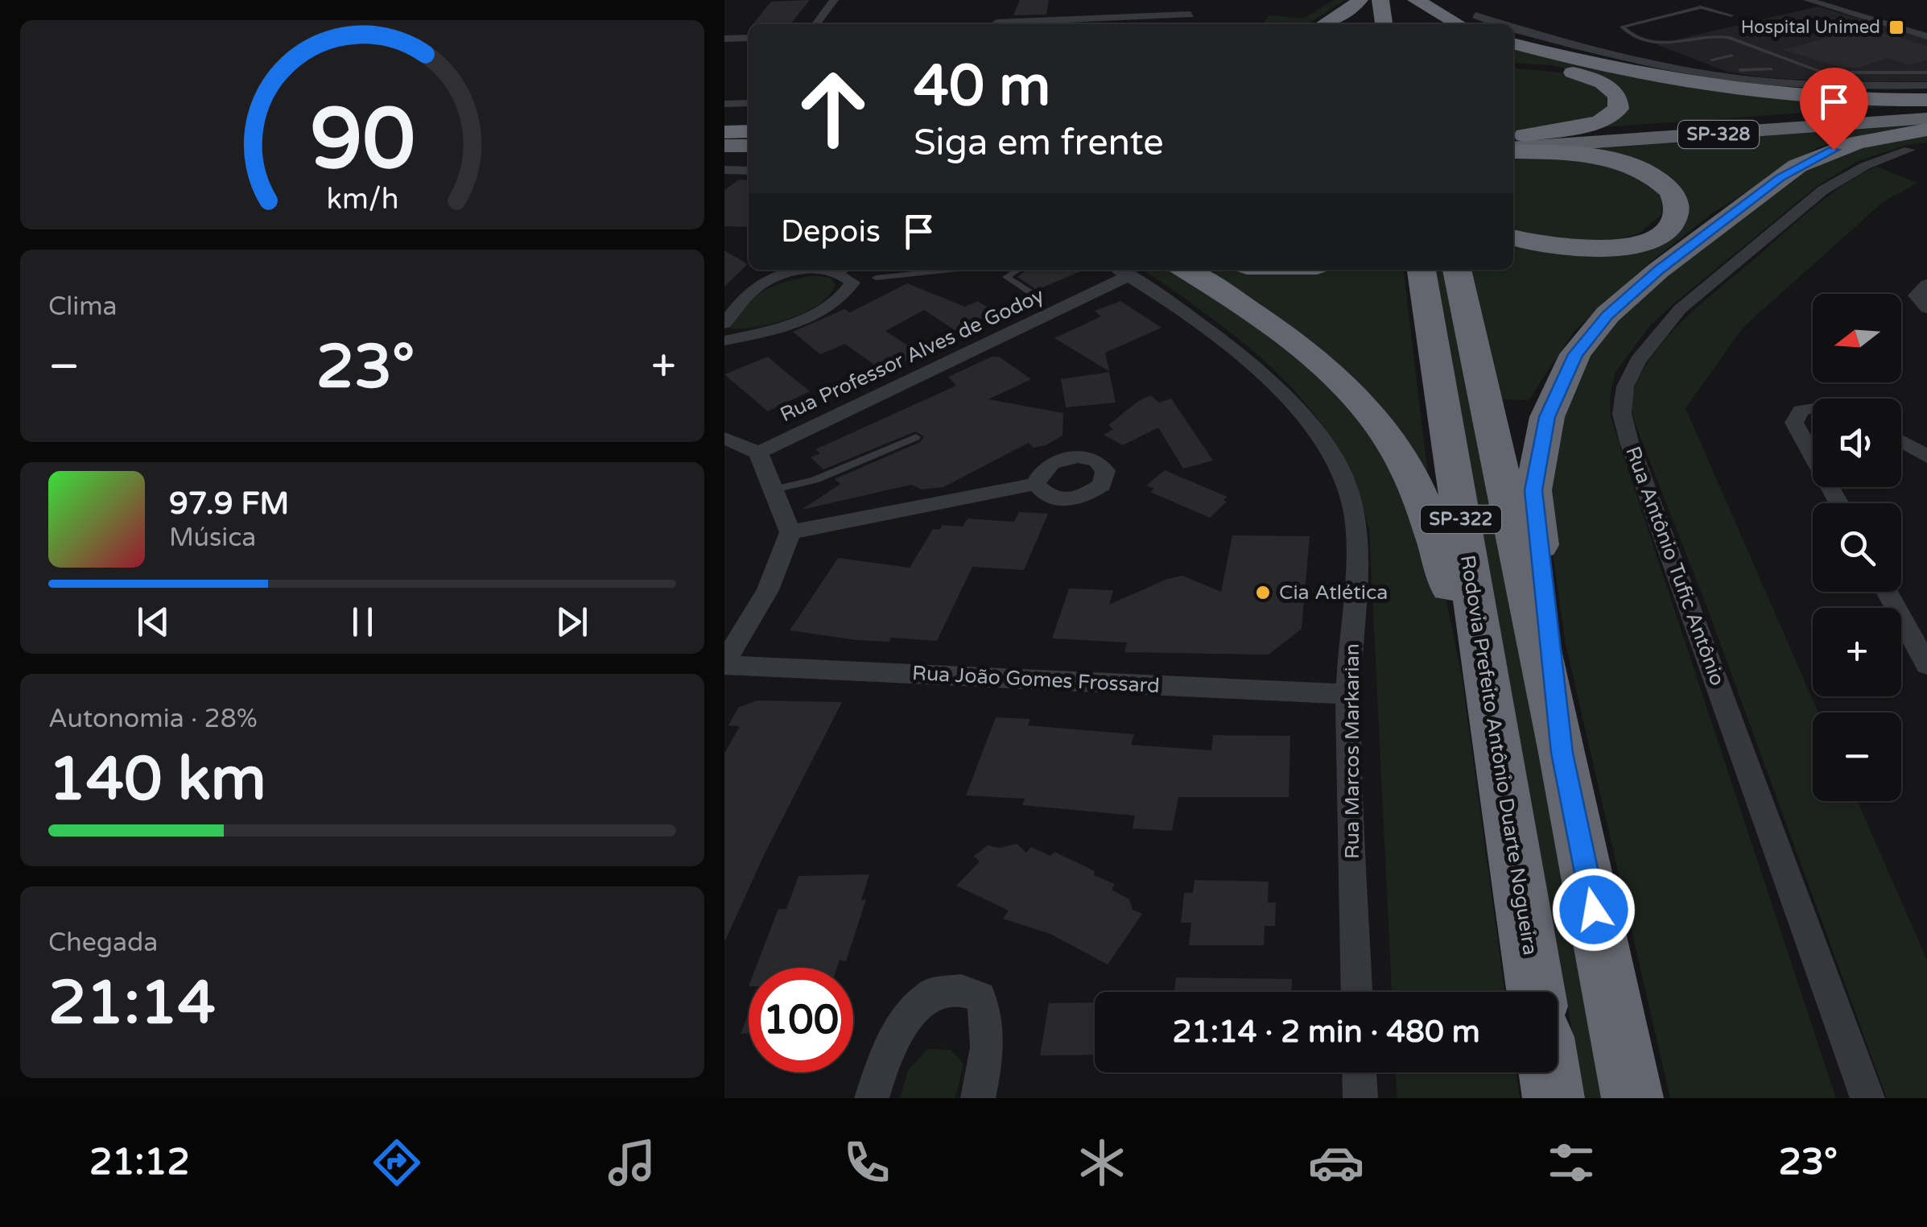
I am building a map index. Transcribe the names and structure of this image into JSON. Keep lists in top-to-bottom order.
{
  "streets": {
    "highway": ["SP-328", "SP-322", "Rodovia Prefeito Antônio Duarte Nogueira"],
    "street": [
      "Rua Professor Alves de Godoy",
      "Rua Antônio Tufic Antônio",
      "Rua João Gomes Frossard",
      "Rua Marcos Markarian"
    ]
  },
  "crossings": [
    ["Rua Professor Alves de Godoy", "Rua Marcos Markarian"],
    ["Rua João Gomes Frossard", "Rua Marcos Markarian"]
  ],
  "places": {
    "transit": ["Hospital Unimed"],
    "other": ["Cia Atlética"]
  },
  "north": "left",
  "page": {
    "turn": ["40 m", "Siga em frente"],
    "then": "Depois",
    "tile": [
      "Clima",
      ["Autonomia · 28%", "140 km"],
      ["Chegada", "21:14"]
    ],
    "map_buttons": ["+", "−"],
    "heat": ["−", "23°", "+"],
    "song": ["97.9 FM", "Música"],
    "limit": "100",
    "trip": "21:14 · 2 min · 480 m",
    "tabs": ["21:12", "23°"],
    "gauge": ["90", "km/h"]
  }
}
